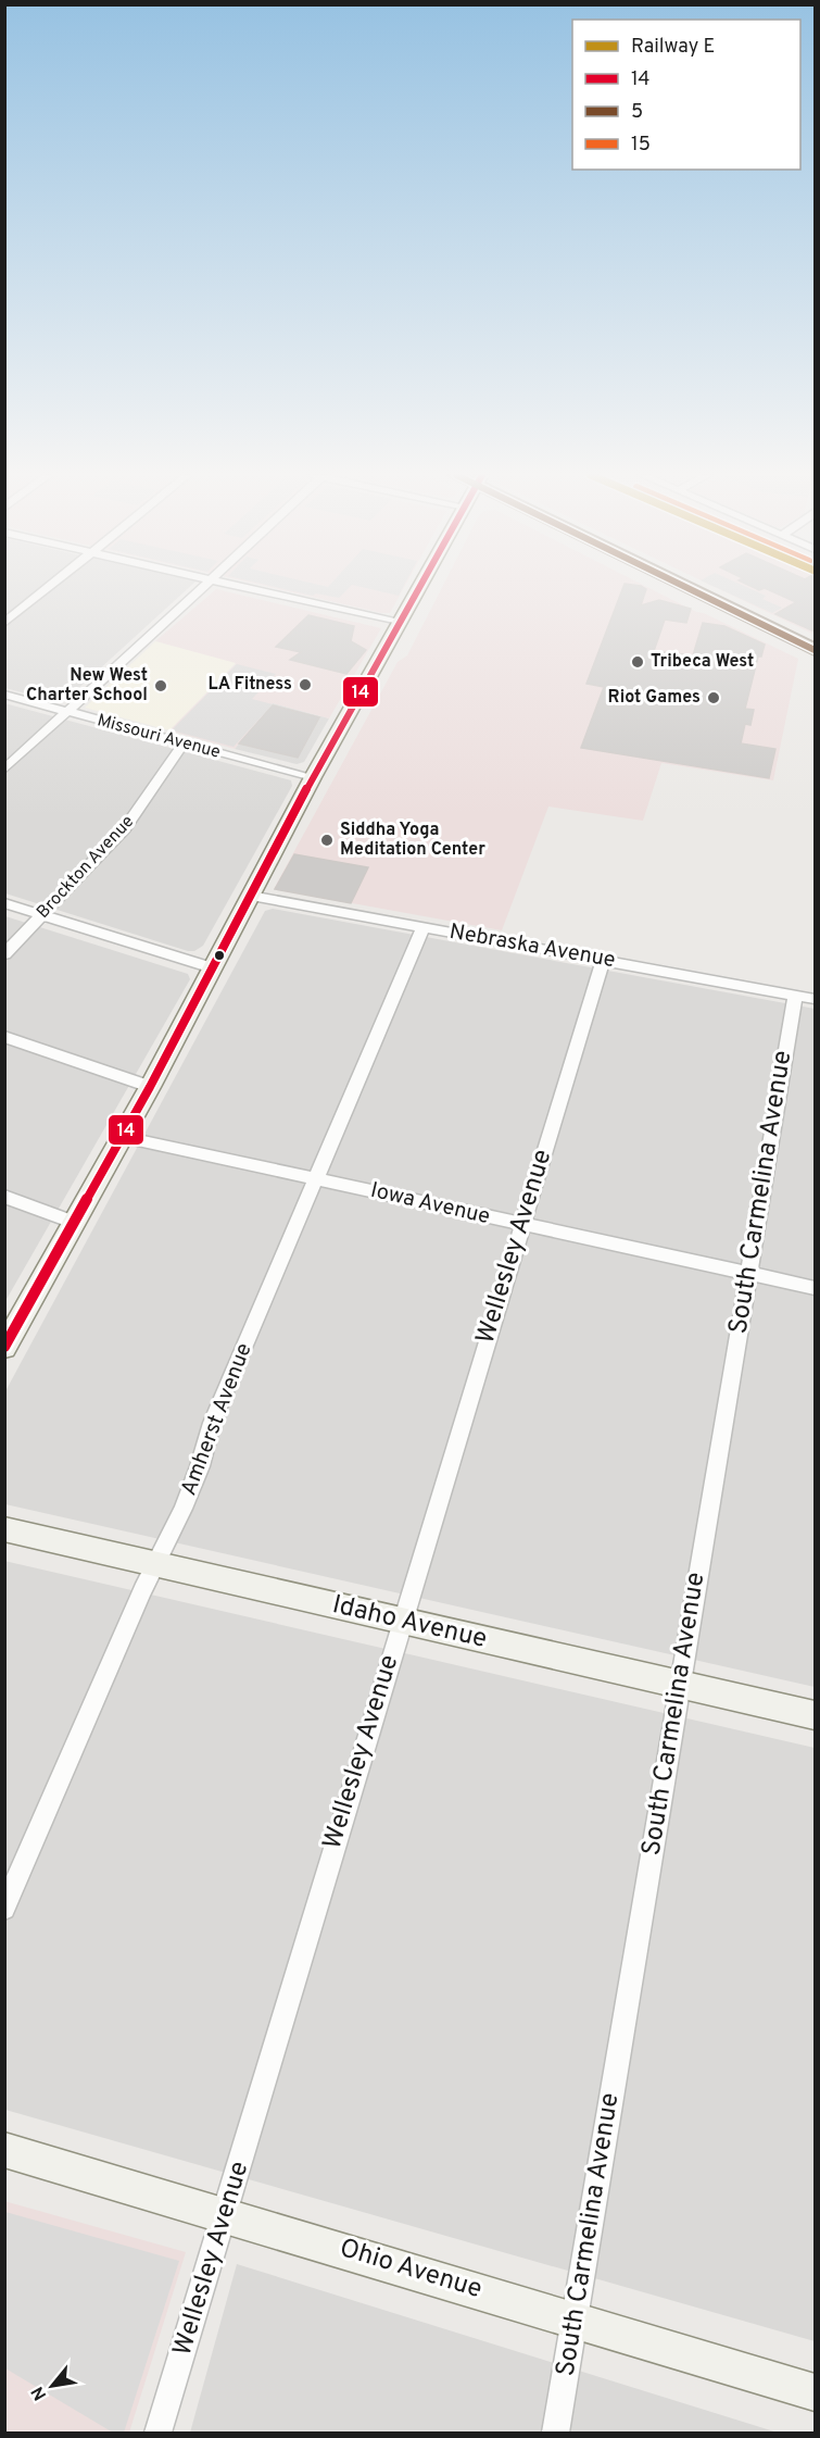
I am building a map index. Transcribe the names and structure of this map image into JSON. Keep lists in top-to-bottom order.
{
  "streets": {
    "main road": ["Idaho Avenue", "Ohio Avenue"],
    "street": [
      "Missouri Avenue",
      "Brockton Avenue",
      "Nebraska Avenue",
      "South Carmelina Avenue",
      "Iowa Avenue",
      "Wellesley Avenue",
      "Amherst Avenue"
    ]
  },
  "crossings": [
    ["Missouri Avenue", "Brockton Avenue"],
    ["Nebraska Avenue", "South Carmelina Avenue"],
    ["Nebraska Avenue", "Wellesley Avenue"],
    ["Nebraska Avenue", "Amherst Avenue"],
    ["South Carmelina Avenue", "Iowa Avenue"],
    ["South Carmelina Avenue", "Idaho Avenue"],
    ["South Carmelina Avenue", "Ohio Avenue"],
    ["Iowa Avenue", "Wellesley Avenue"],
    ["Iowa Avenue", "Amherst Avenue"],
    ["Wellesley Avenue", "Idaho Avenue"],
    ["Wellesley Avenue", "Ohio Avenue"],
    ["Amherst Avenue", "Idaho Avenue"]
  ],
  "places": [
    "Tribeca West",
    "LA Fitness",
    "New West Charter School",
    "Riot Games",
    "Siddha Yoga Meditation Center"
  ],
  "lines": ["transit line 14", "transit line 5"],
  "legend": [
    "Railway E",
    "14",
    "5",
    "15"
  ],
  "north": "bottom left"
}
